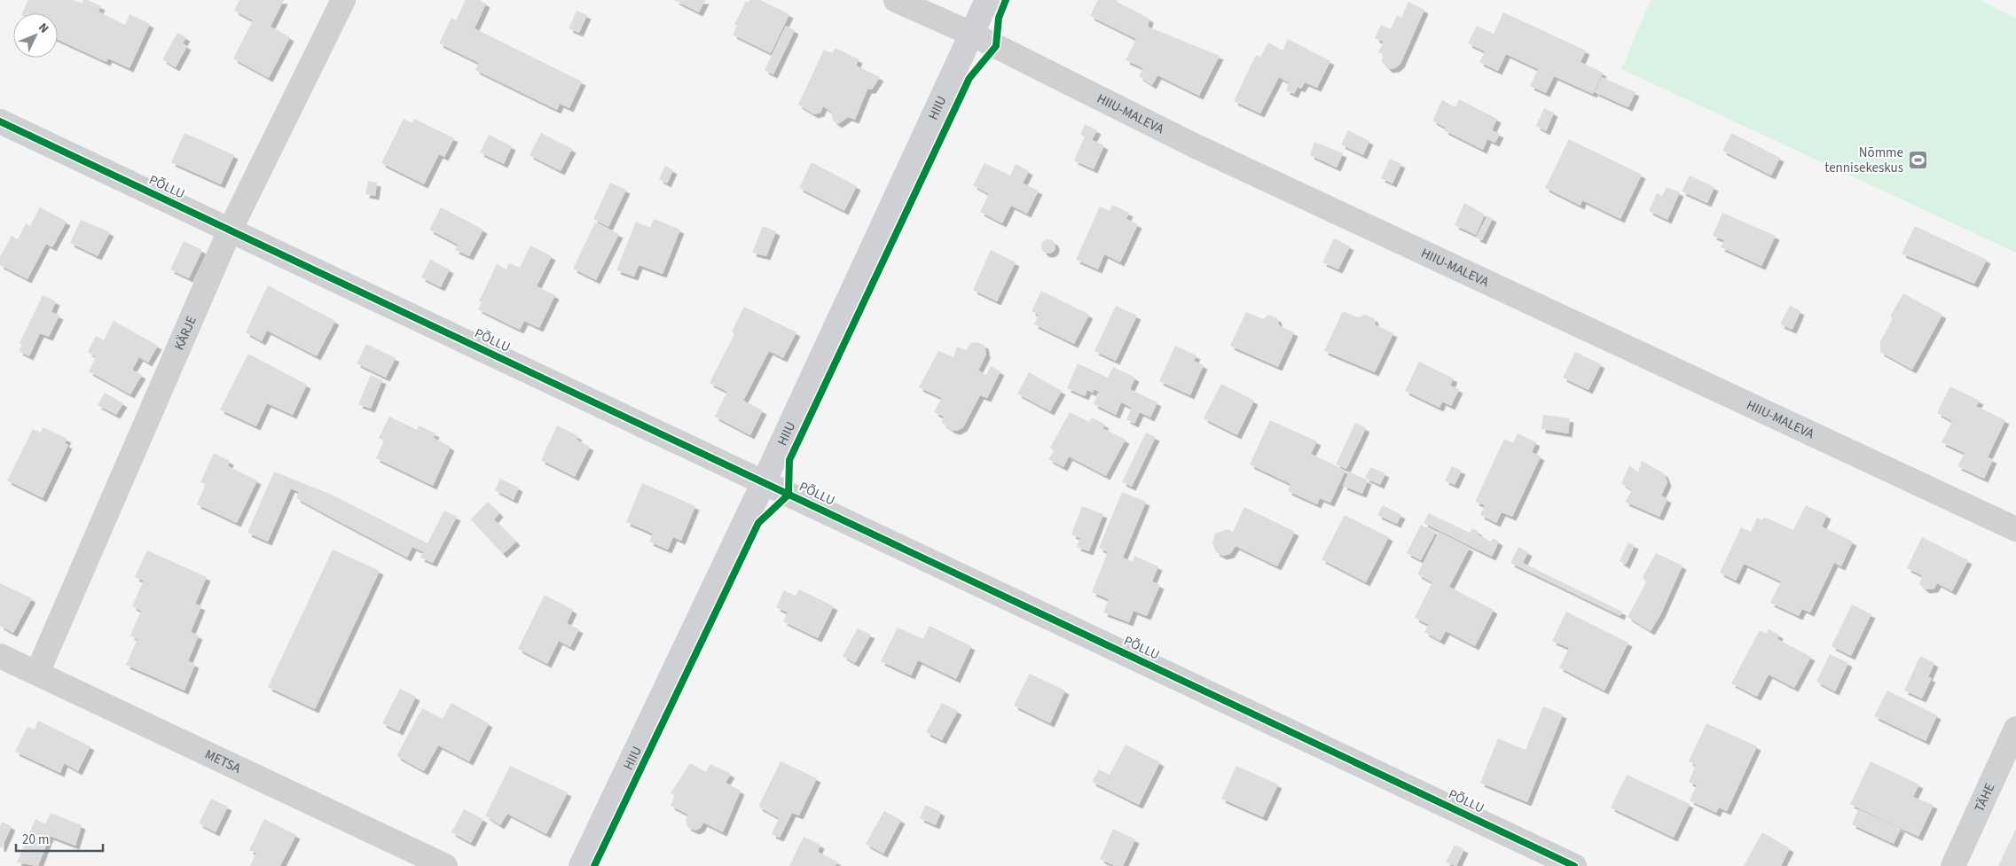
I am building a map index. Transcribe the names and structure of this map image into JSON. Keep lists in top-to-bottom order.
{
  "streets": {
    "street": [
      "HIIU",
      "HIIU-MALEVA",
      "PÕLLU",
      "KÄRJE",
      "METSA",
      "TÄHE"
    ]
  },
  "crossings": [
    ["HIIU", "HIIU-MALEVA"],
    ["HIIU", "PÕLLU"],
    ["PÕLLU", "KÄRJE"],
    ["KÄRJE", "METSA"]
  ],
  "places": {
    "sports": ["Nõmme tennisekeskus"]
  },
  "scale_bar": "20 m",
  "north": "top right"
}
